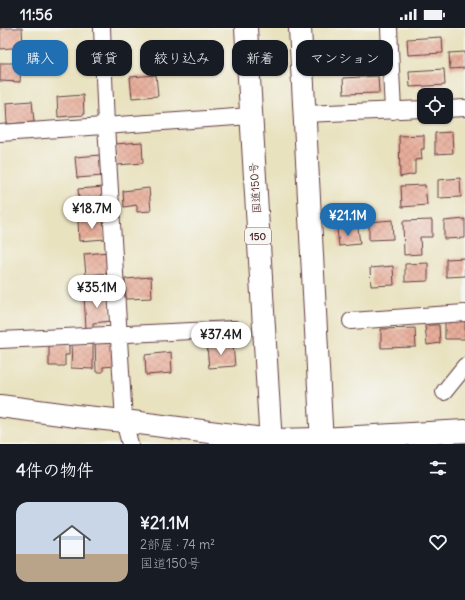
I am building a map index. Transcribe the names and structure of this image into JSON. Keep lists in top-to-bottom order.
{
  "streets": {
    "main road": ["国道150号", "150"]
  },
  "page": {
    "status": "11:56",
    "chip": [
      "購入",
      "賃貸",
      "絞り込み",
      "新着",
      "マンション"
    ],
    "price": [
      "¥18.7M",
      "¥21.1M",
      "¥35.1M",
      "¥37.4M"
    ],
    "heading": "4件の物件",
    "list": [
      {
        "name": "¥21.1M",
        "note": "2部屋 · 74 m² · 国道150号"
      }
    ]
  }
}
